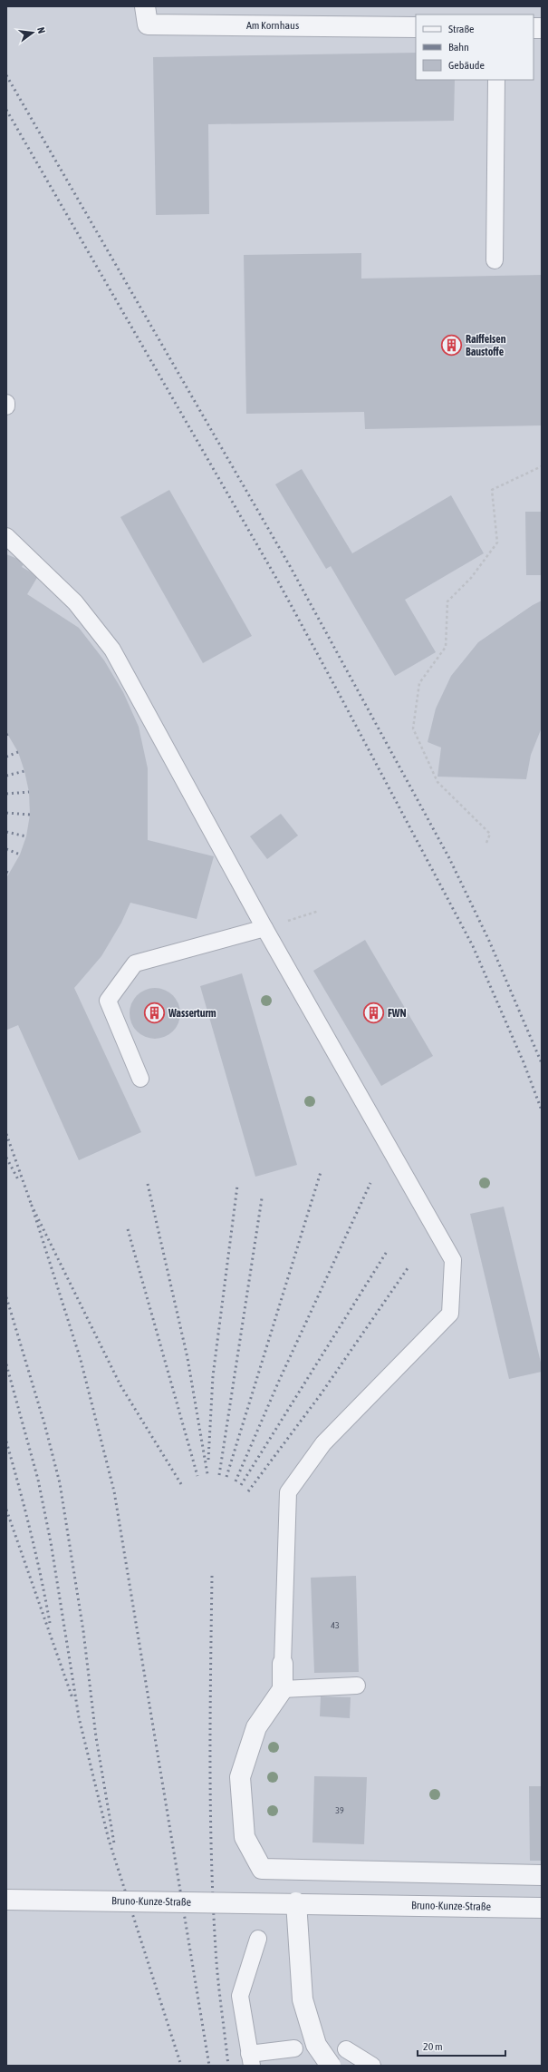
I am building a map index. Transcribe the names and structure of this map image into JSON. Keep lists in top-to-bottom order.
{
  "streets": {
    "street": ["Am Kornhaus", "Bruno-Kunze-Straße"]
  },
  "places": {
    "building": ["Raiffeisen Baustoffe", "Wasserturm", "FWN"]
  },
  "house_numbers": ["43", "39"],
  "legend": ["Straße", "Bahn", "Gebäude"],
  "scale_bar": "20 m",
  "north": "right"
}
